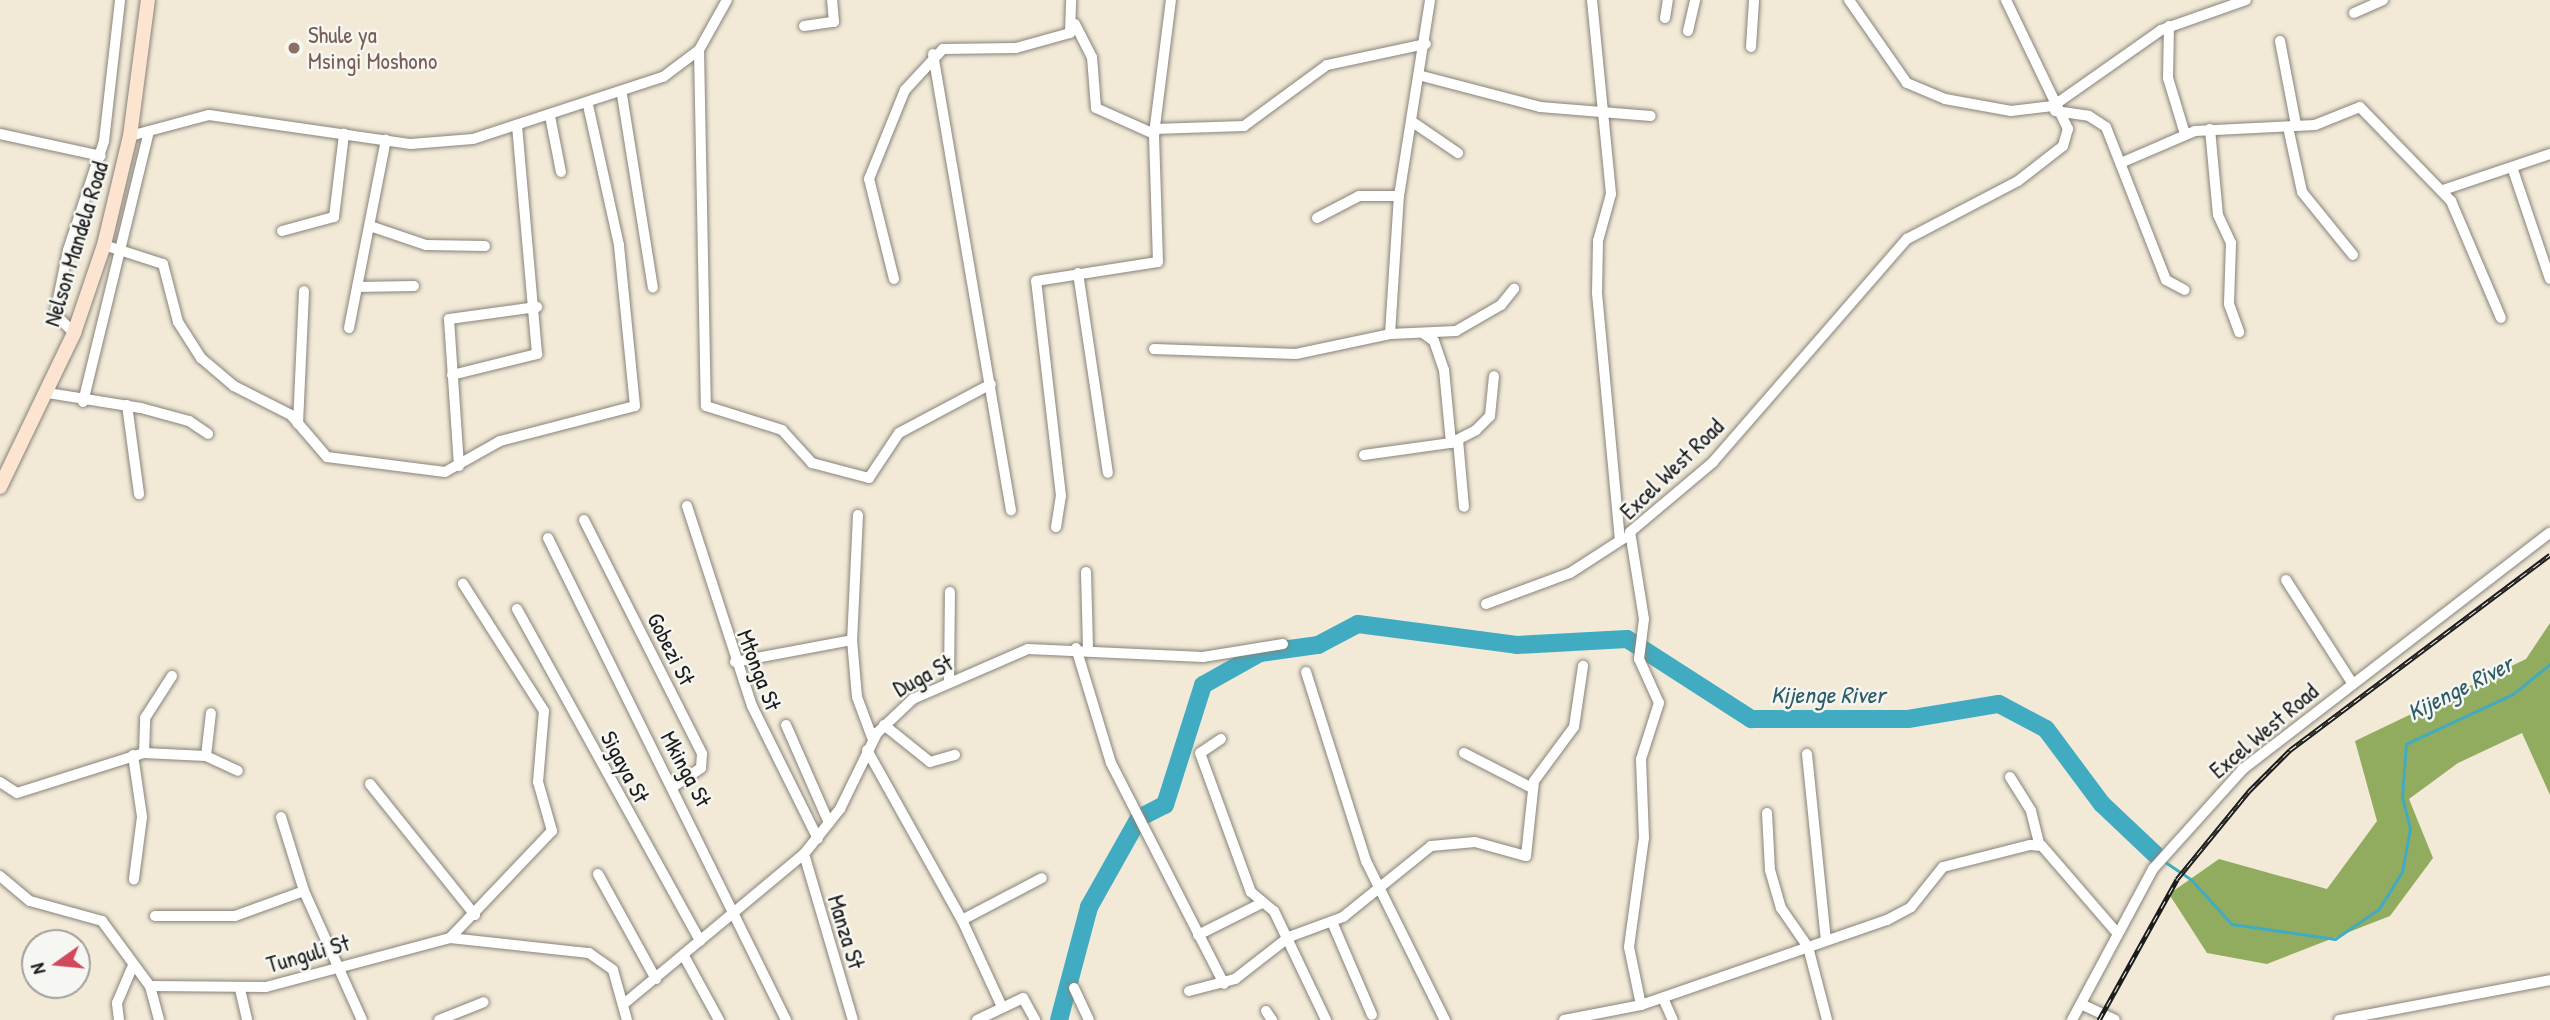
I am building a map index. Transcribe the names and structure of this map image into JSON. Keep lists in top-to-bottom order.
{
  "streets": {
    "main road": ["Nelson Mandela Road"],
    "street": [
      "Excel West Road",
      "Gobezi St",
      "Mtonga St",
      "Duga St",
      "Sigaya St",
      "Mkinga St",
      "Manza St",
      "Tunguli St"
    ]
  },
  "crossings": [
    ["Gobezi St", "Mkinga St"],
    ["Mtonga St", "Duga St"],
    ["Duga St", "Sigaya St"],
    ["Duga St", "Mkinga St"],
    ["Duga St", "Manza St"],
    ["Duga St", "Tunguli St"]
  ],
  "water": ["Kijenge River"],
  "places": ["Shule ya Msingi Moshono"],
  "north": "left"
}
